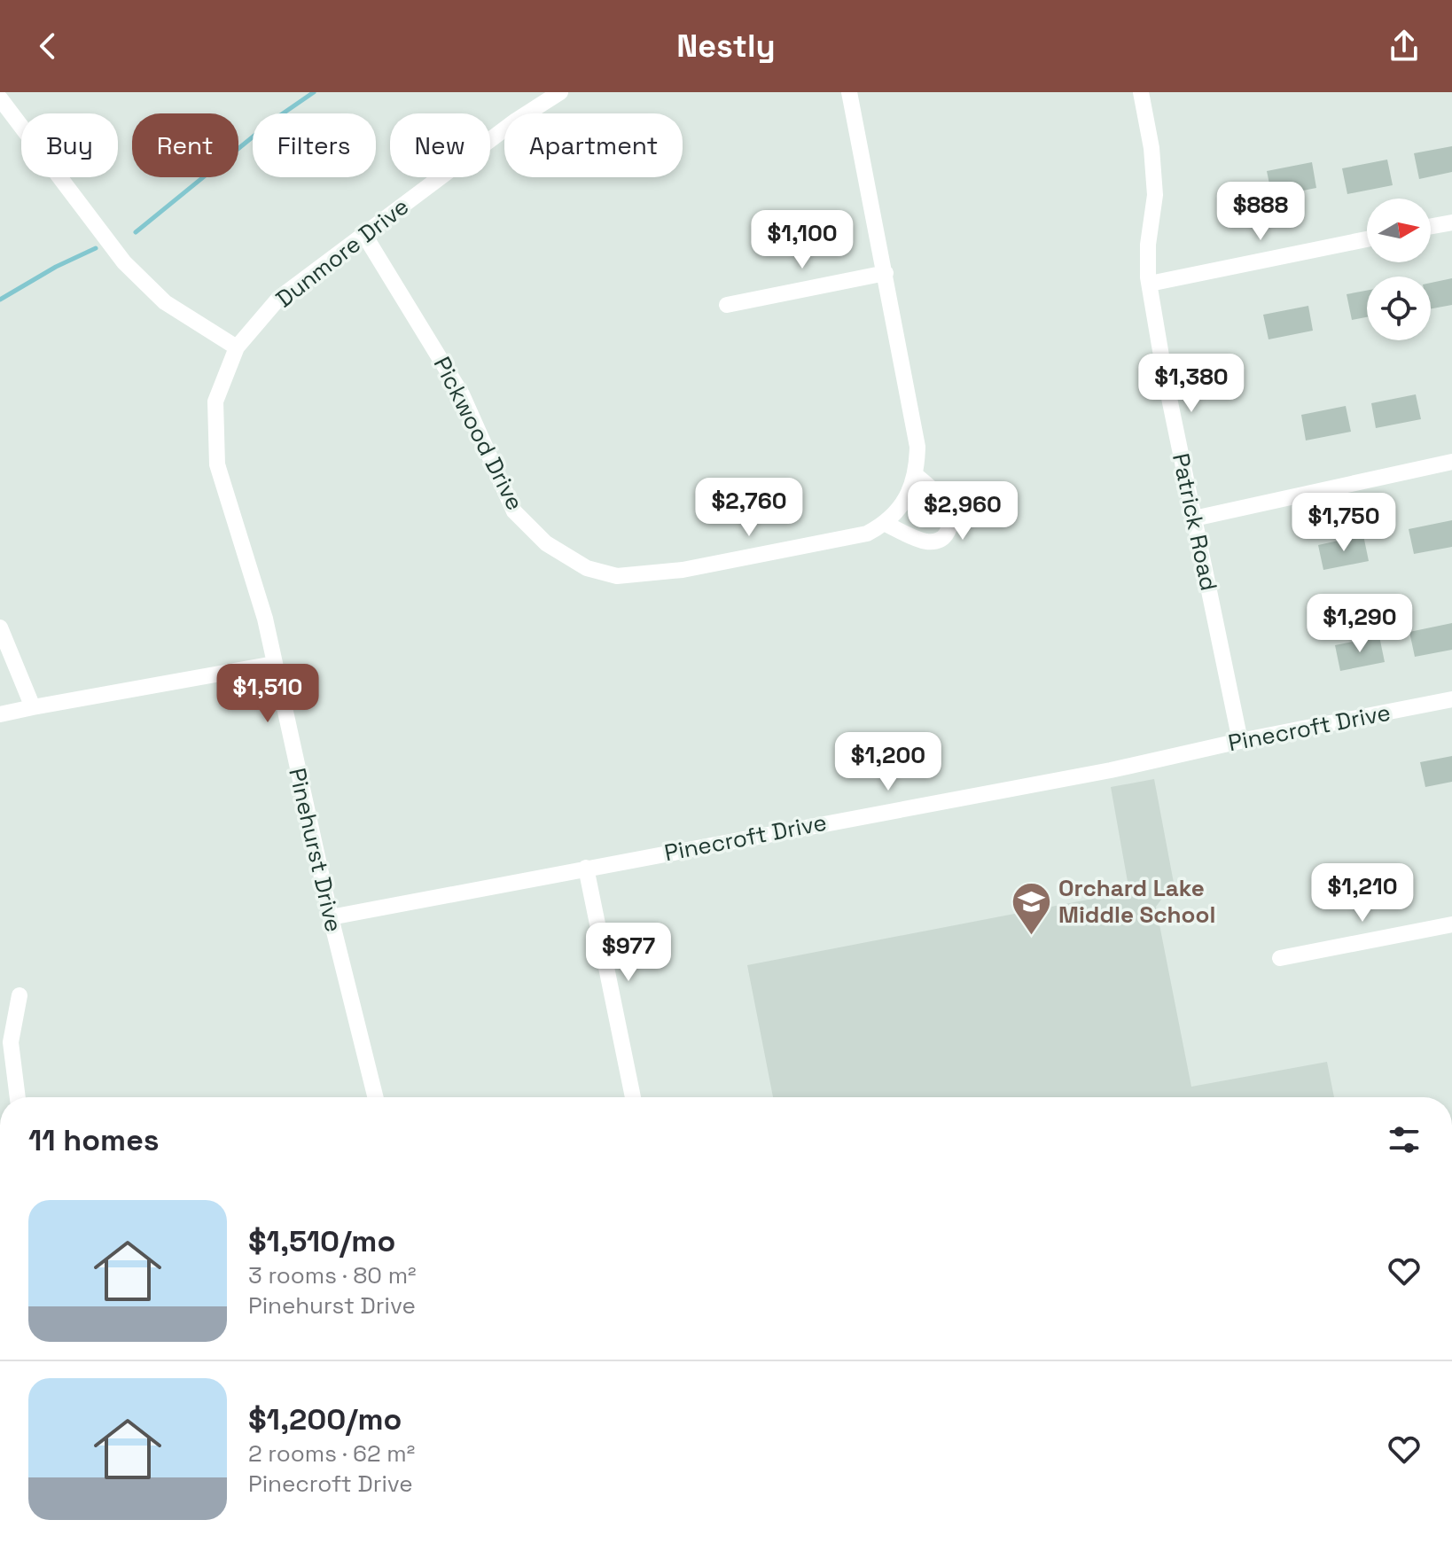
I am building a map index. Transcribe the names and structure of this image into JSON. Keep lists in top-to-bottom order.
{
  "streets": {
    "street": [
      "Dunmore Drive",
      "Pickwood Drive",
      "Patrick Road",
      "Pinecroft Drive",
      "Pinehurst Drive"
    ]
  },
  "crossings": [
    ["Dunmore Drive", "Pickwood Drive"],
    ["Dunmore Drive", "Pinehurst Drive"],
    ["Patrick Road", "Pinecroft Drive"],
    ["Pinecroft Drive", "Pinehurst Drive"]
  ],
  "places": {
    "school or university": ["Orchard Lake Middle School"]
  },
  "north": "right",
  "page": {
    "header": "Nestly",
    "chip": [
      "Buy",
      "Rent",
      "Filters",
      "New",
      "Apartment"
    ],
    "price": [
      "$888",
      "$1,100",
      "$1,380",
      "$2,760",
      "$2,960",
      "$1,750",
      "$1,290",
      "$1,510",
      "$1,200",
      "$1,210",
      "$977"
    ],
    "heading": "11 homes",
    "list": [
      {
        "name": "$1,510/mo",
        "note": "3 rooms · 80 m² · Pinehurst Drive"
      },
      {
        "name": "$1,200/mo",
        "note": "2 rooms · 62 m² · Pinecroft Drive"
      }
    ]
  }
}
